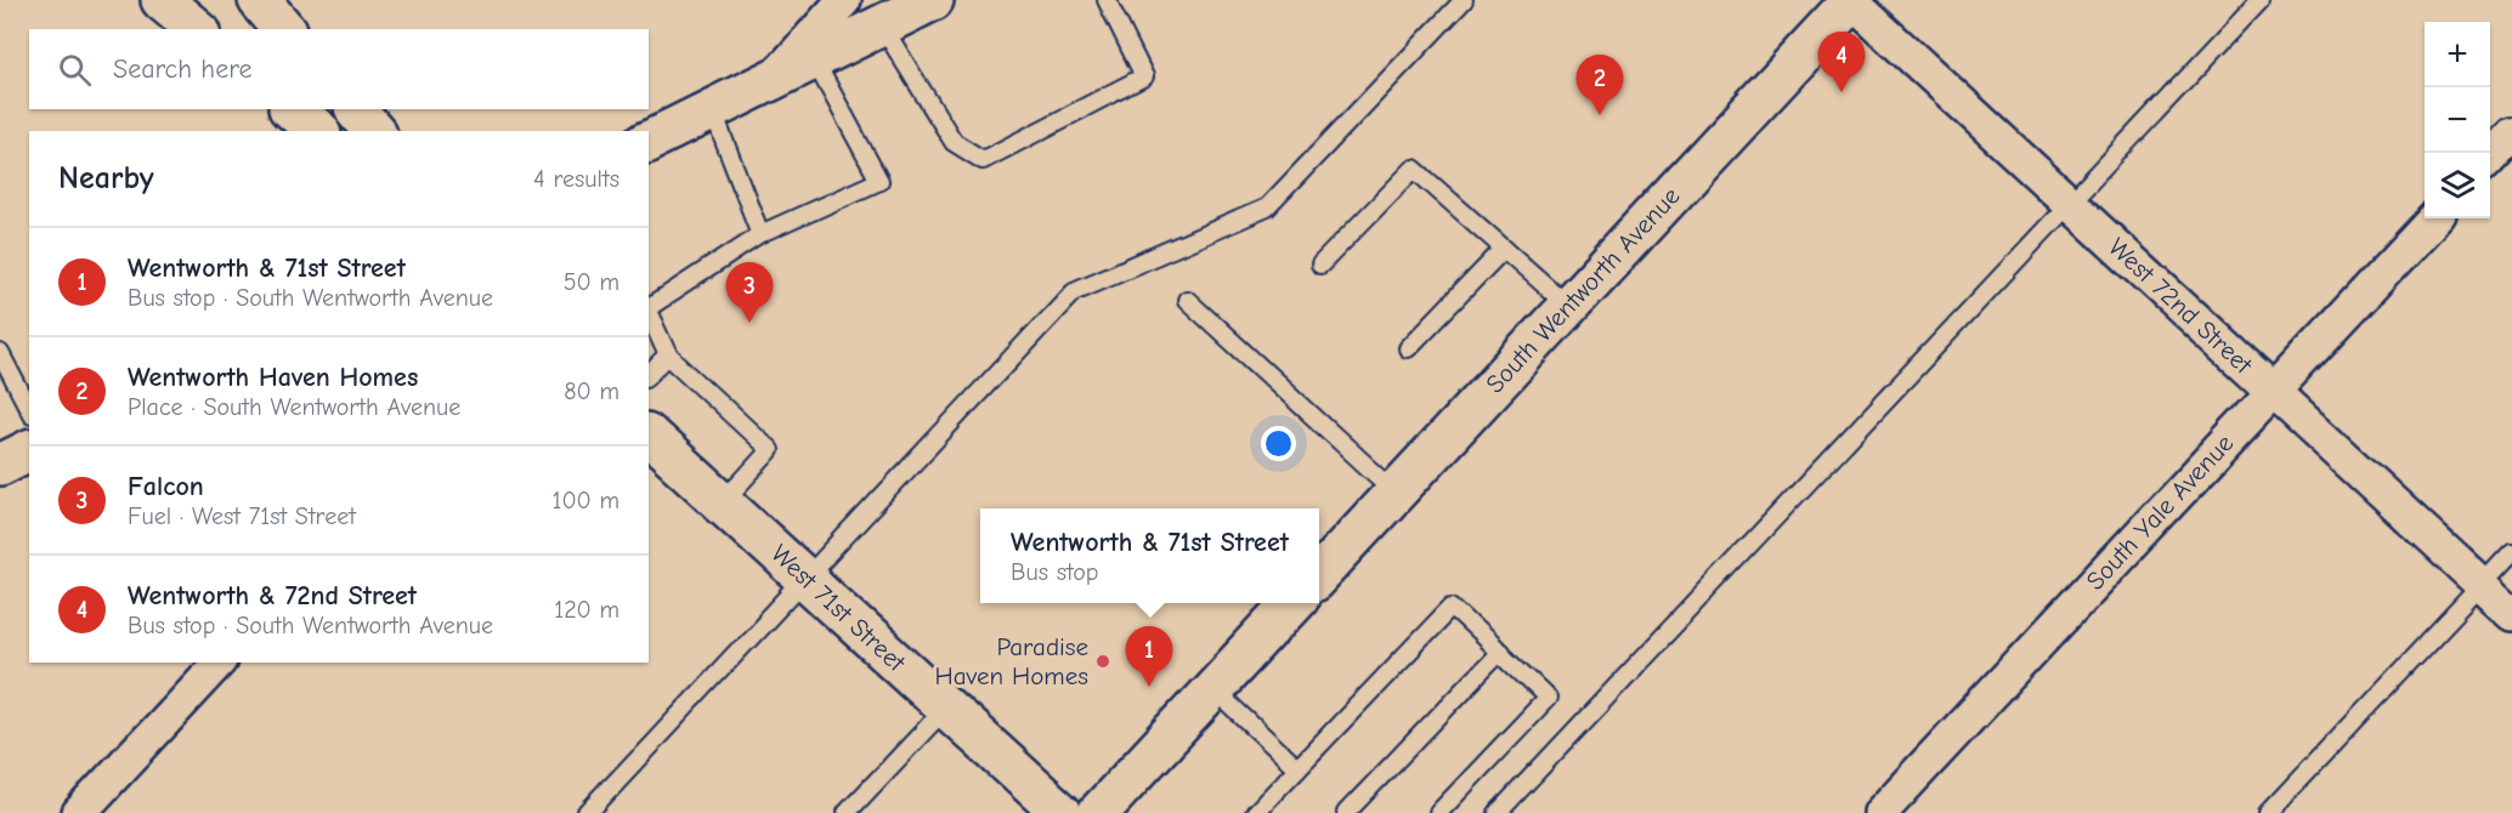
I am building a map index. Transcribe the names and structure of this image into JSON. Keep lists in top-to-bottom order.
{
  "streets": {
    "main road": ["South Wentworth Avenue", "West 71st Street"],
    "street": ["West 72nd Street", "South Yale Avenue"]
  },
  "crossings": [
    ["South Wentworth Avenue", "West 72nd Street"],
    ["West 72nd Street", "South Yale Avenue"]
  ],
  "places": ["Paradise Haven Homes"],
  "page": {
    "map_buttons": ["+", "−"],
    "search": "Search here",
    "pins": [
      "4",
      "2",
      "3",
      "1"
    ],
    "heading": ["Nearby", "4 results"],
    "list": [
      {
        "mark": "1",
        "name": "Wentworth & 71st Street",
        "note": "Bus stop · South Wentworth Avenue",
        "value": "50 m"
      },
      {
        "mark": "2",
        "name": "Wentworth Haven Homes",
        "note": "Place · South Wentworth Avenue",
        "value": "80 m"
      },
      {
        "mark": "3",
        "name": "Falcon",
        "note": "Fuel · West 71st Street",
        "value": "100 m"
      },
      {
        "mark": "4",
        "name": "Wentworth & 72nd Street",
        "note": "Bus stop · South Wentworth Avenue",
        "value": "120 m"
      }
    ],
    "popup": ["Wentworth & 71st Street", "Bus stop"]
  }
}
